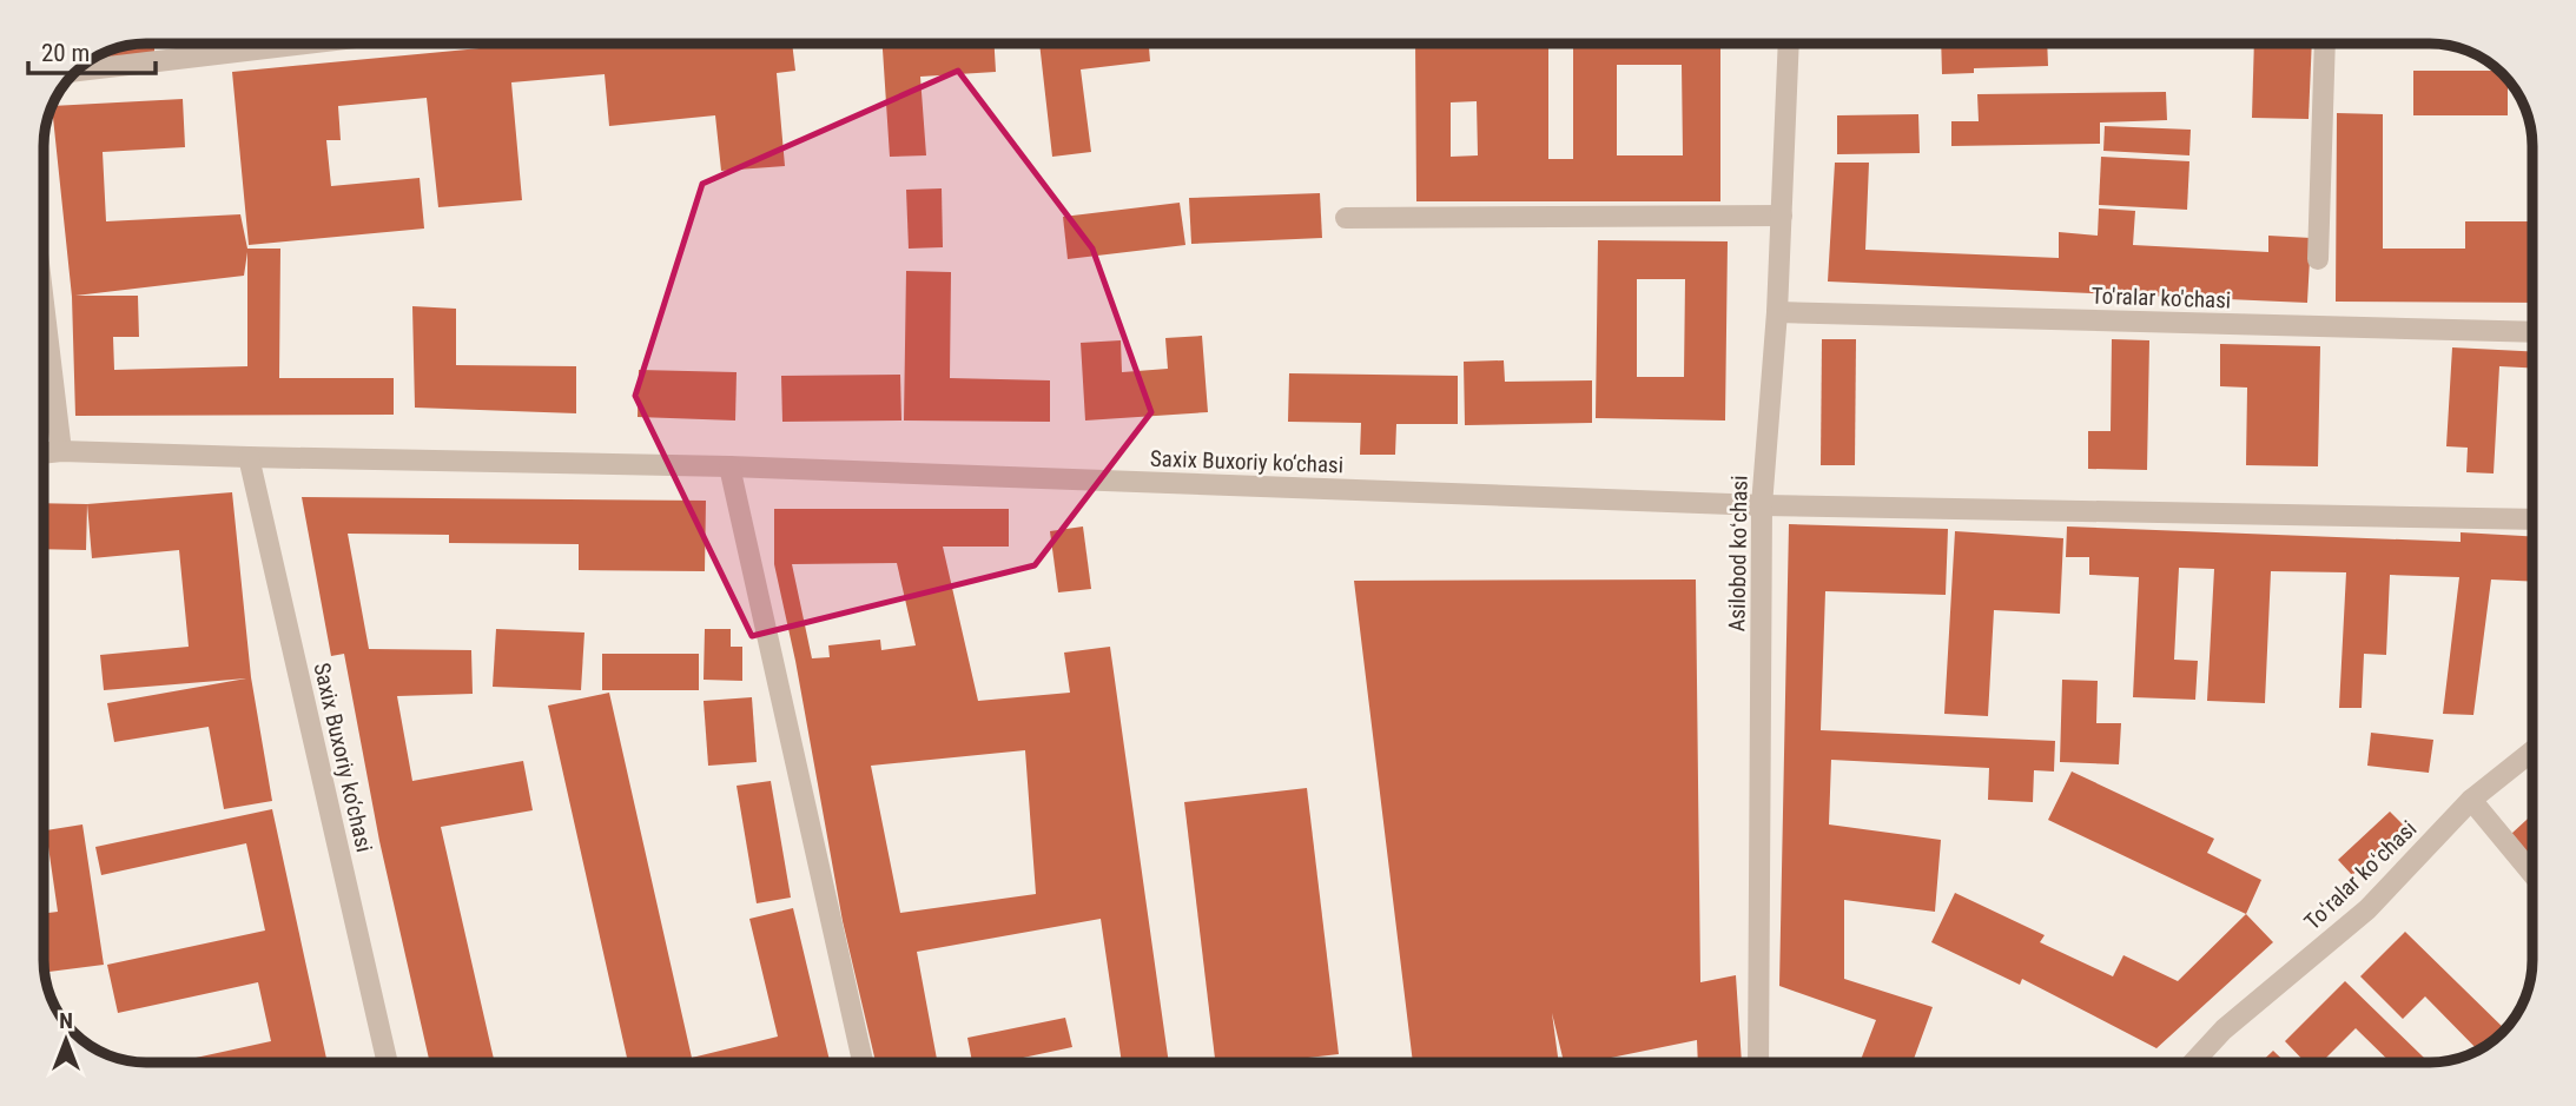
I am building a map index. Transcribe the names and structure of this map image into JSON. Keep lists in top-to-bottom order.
{
  "streets": {
    "street": [
      "To'ralar ko'chasi",
      "Saxix Buxoriy ko‘chasi",
      "Asilobod koʻchasi",
      "Toʻralar koʻchasi"
    ]
  },
  "crossings": [
    ["To'ralar ko'chasi", "Asilobod koʻchasi"],
    ["Saxix Buxoriy ko‘chasi", "Asilobod koʻchasi"]
  ],
  "scale_bar": "20 m",
  "north": "top"
}
